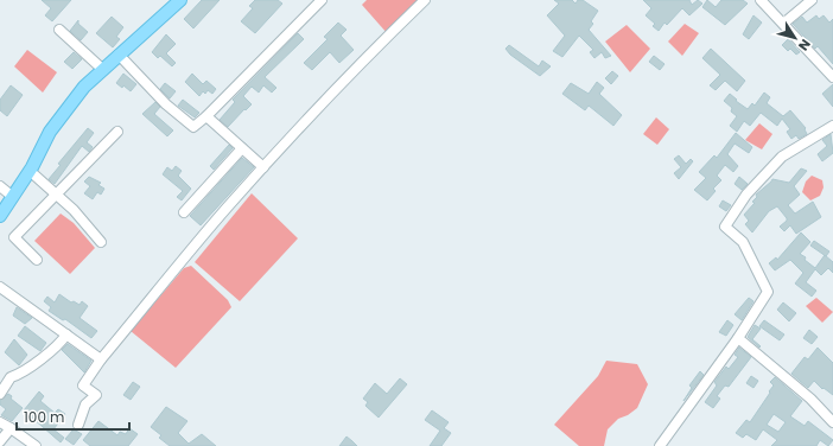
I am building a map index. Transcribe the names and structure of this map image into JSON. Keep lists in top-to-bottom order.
{
  "scale_bar": "100 m",
  "north": "bottom right"
}
